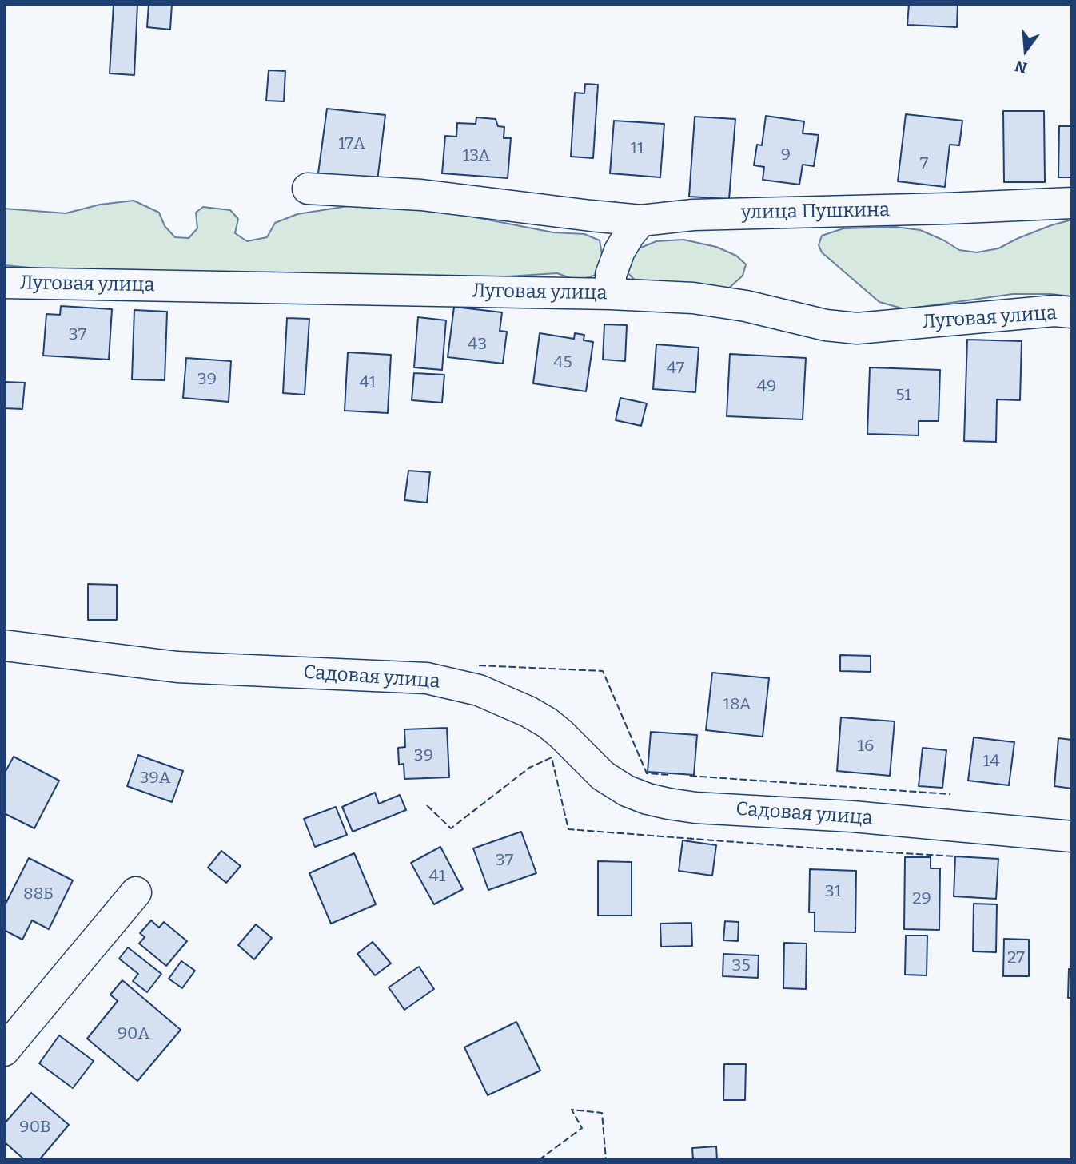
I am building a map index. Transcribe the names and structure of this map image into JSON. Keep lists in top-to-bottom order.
{
  "streets": {
    "street": ["улица Пушкина", "Луговая улица", "Садовая улица"]
  },
  "house_numbers": [
    "17А",
    "11",
    "9",
    "13А",
    "7",
    "37",
    "43",
    "45",
    "47",
    "39",
    "41",
    "49",
    "51",
    "18А",
    "16",
    "39",
    "14",
    "39А",
    "37",
    "41",
    "31",
    "88Б",
    "29",
    "27",
    "35",
    "90А",
    "90В"
  ],
  "north": "bottom"
}
